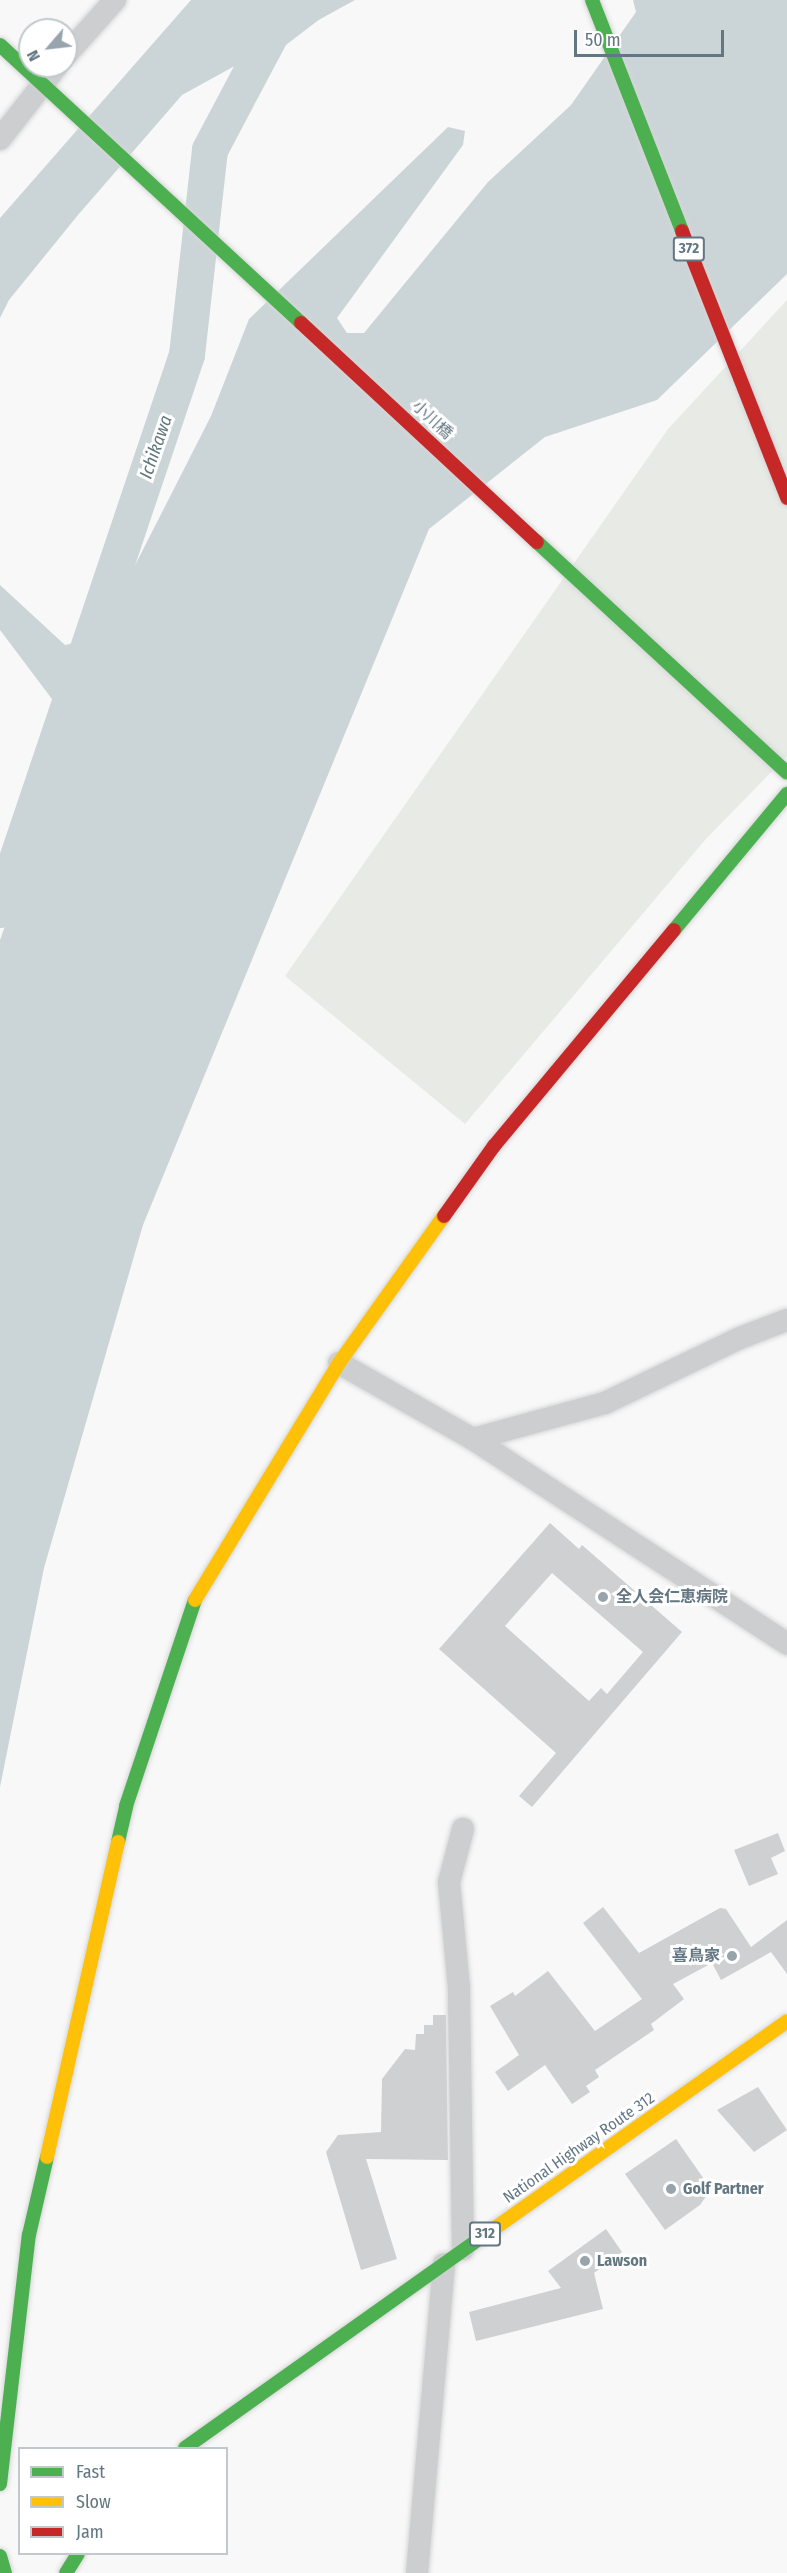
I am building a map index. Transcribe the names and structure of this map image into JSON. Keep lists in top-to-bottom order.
{
  "streets": {
    "main road": [
      "372",
      "小川橋",
      "National Highway Route 312",
      "312"
    ]
  },
  "water": ["Ichikawa"],
  "places": [
    "全人会仁恵病院",
    "喜鳥家",
    "Golf Partner",
    "Lawson"
  ],
  "legend": ["Fast", "Slow", "Jam"],
  "scale_bar": "50 m",
  "north": "bottom left"
}
